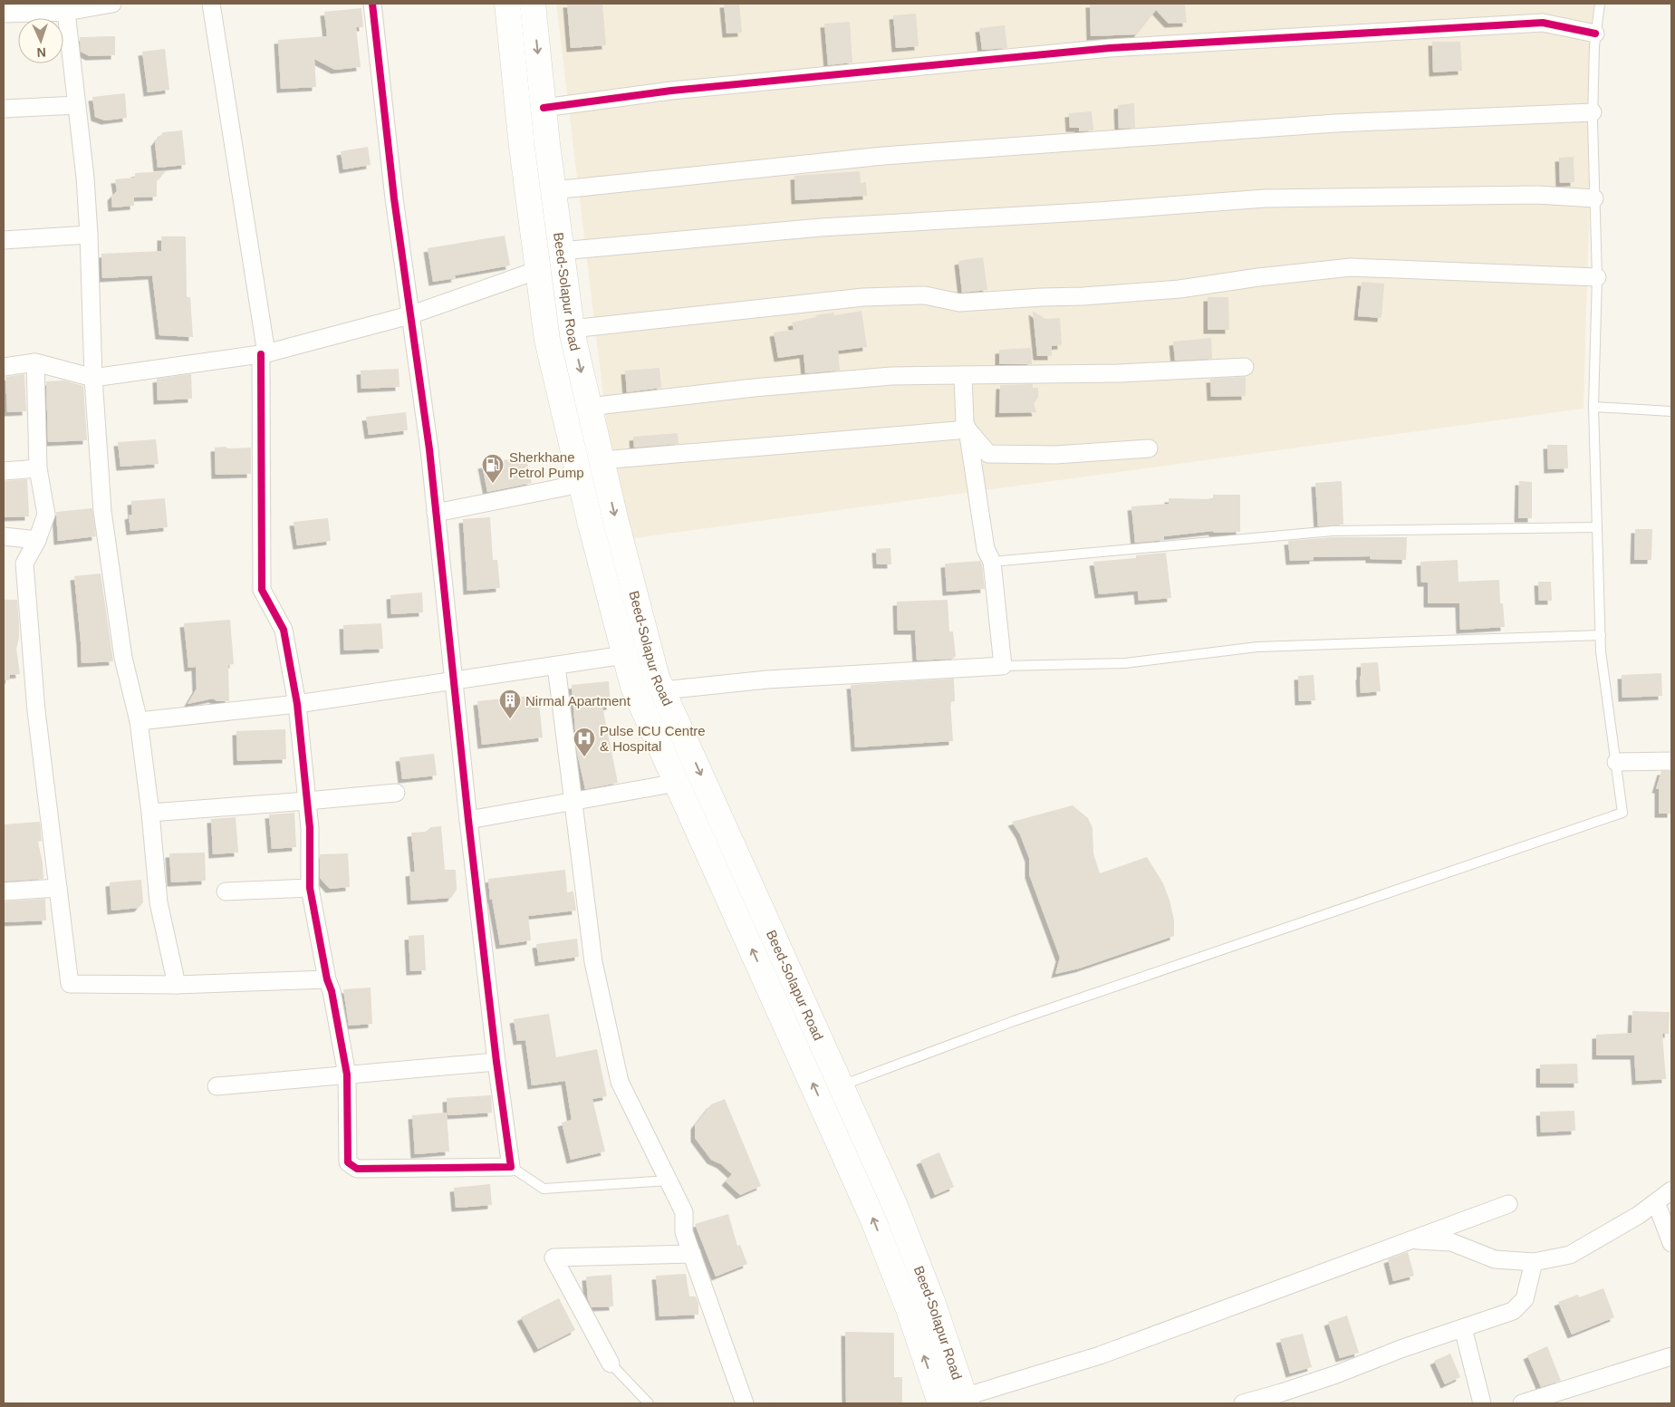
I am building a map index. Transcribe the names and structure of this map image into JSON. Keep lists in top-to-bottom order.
{
  "streets": {
    "main road": ["Beed-Solapur Road"]
  },
  "places": {
    "fuel station": ["Sherkhane Petrol Pump"],
    "building": ["Nirmal Apartment"],
    "hospital": ["Pulse ICU Centre & Hospital"]
  },
  "north": "bottom"
}
